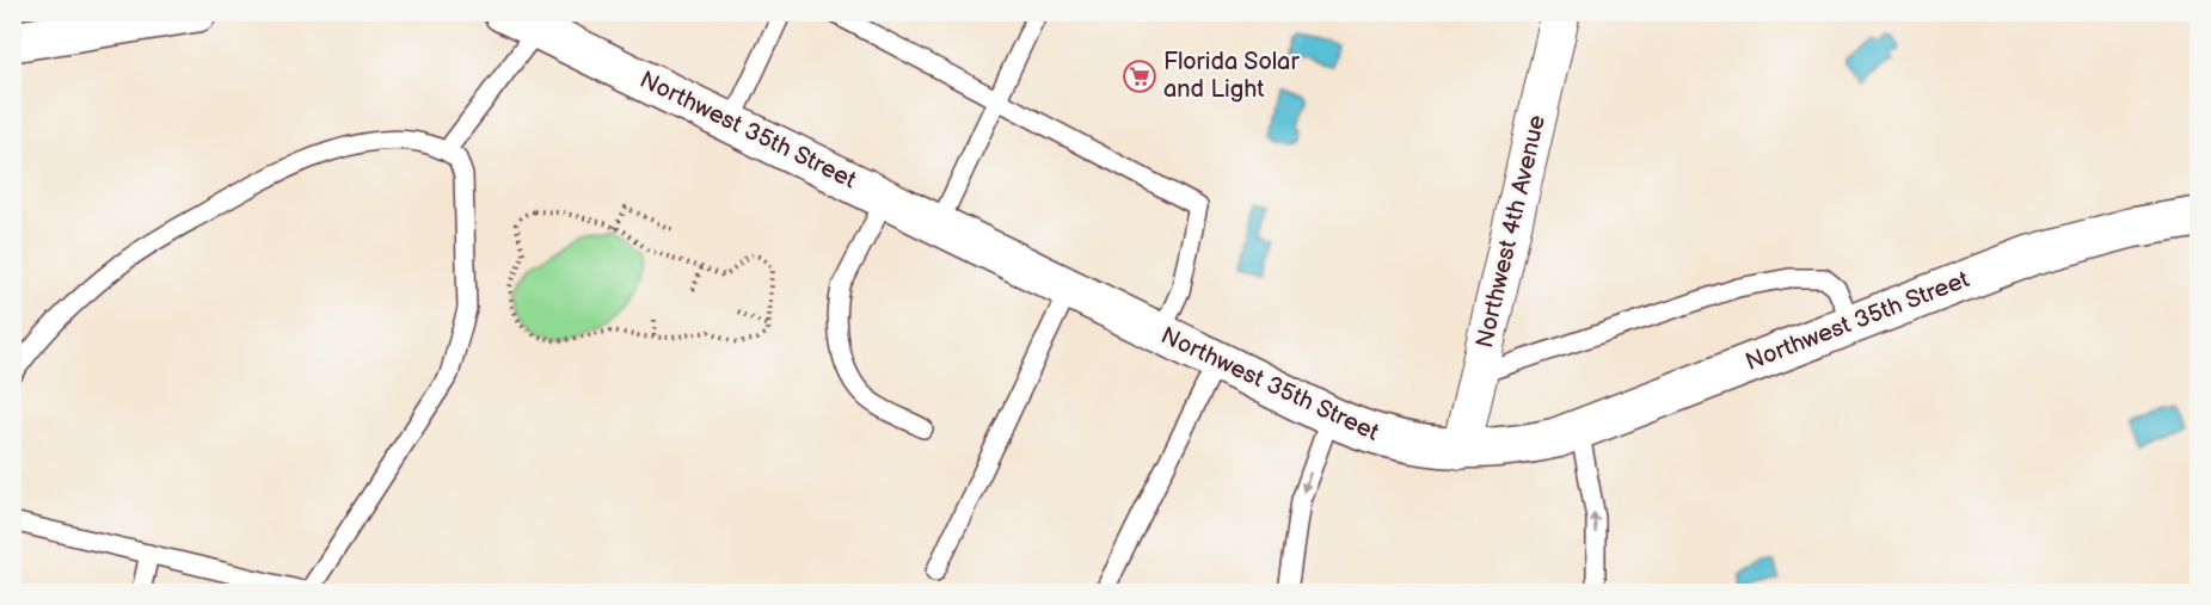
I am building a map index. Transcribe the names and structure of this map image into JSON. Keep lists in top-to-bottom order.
{
  "streets": {
    "street": ["Northwest 35th Street", "Northwest 4th Avenue"]
  },
  "crossings": [
    ["Northwest 35th Street", "Northwest 4th Avenue"]
  ],
  "places": {
    "supermarket": ["Florida Solar and Light"]
  }
}
